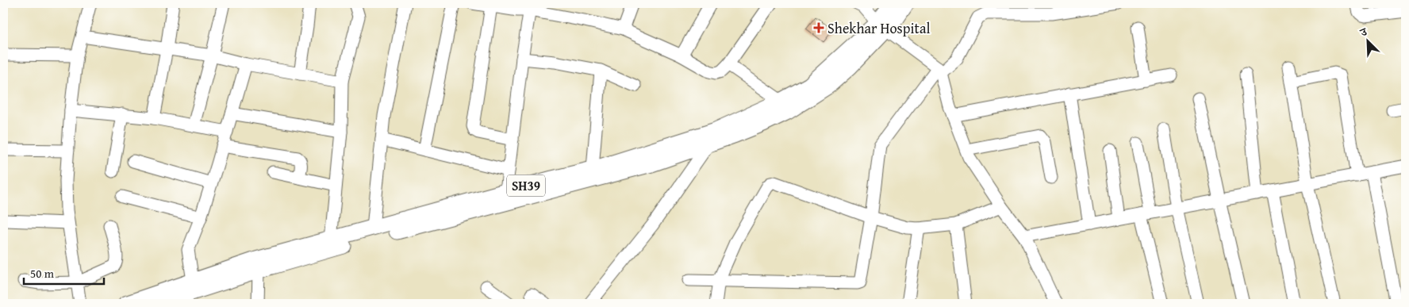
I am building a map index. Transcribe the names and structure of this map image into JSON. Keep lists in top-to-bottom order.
{
  "streets": {
    "main road": ["SH39"]
  },
  "places": {
    "health": ["Shekhar Hospital"]
  },
  "scale_bar": "50 m",
  "north": "top left"
}
